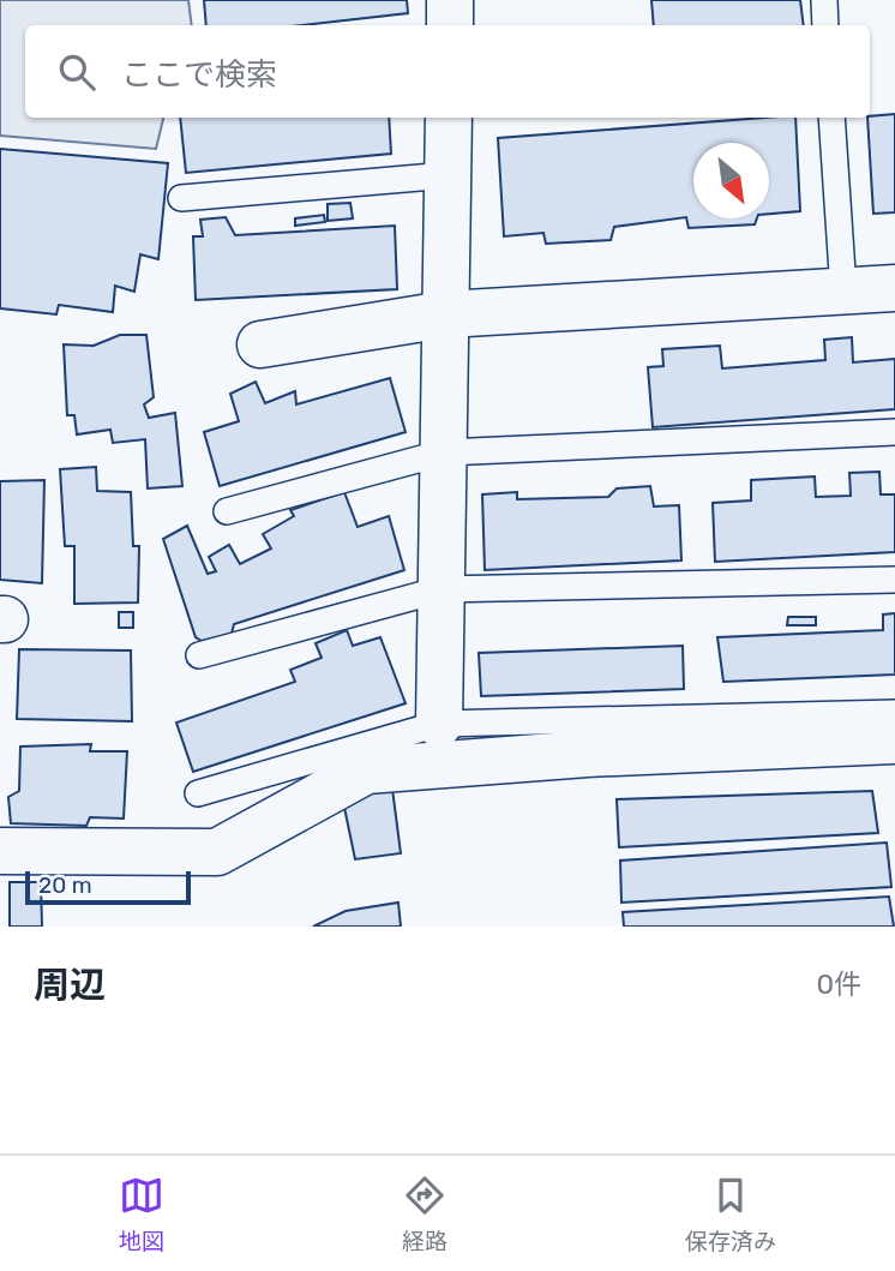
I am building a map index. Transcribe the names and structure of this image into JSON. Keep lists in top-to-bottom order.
{
  "scale_bar": "20 m",
  "north": "bottom right",
  "page": {
    "search": "ここで検索",
    "scale": "20 m",
    "heading": ["周辺", "0件"],
    "nav": ["地図", "経路", "保存済み"]
  }
}
